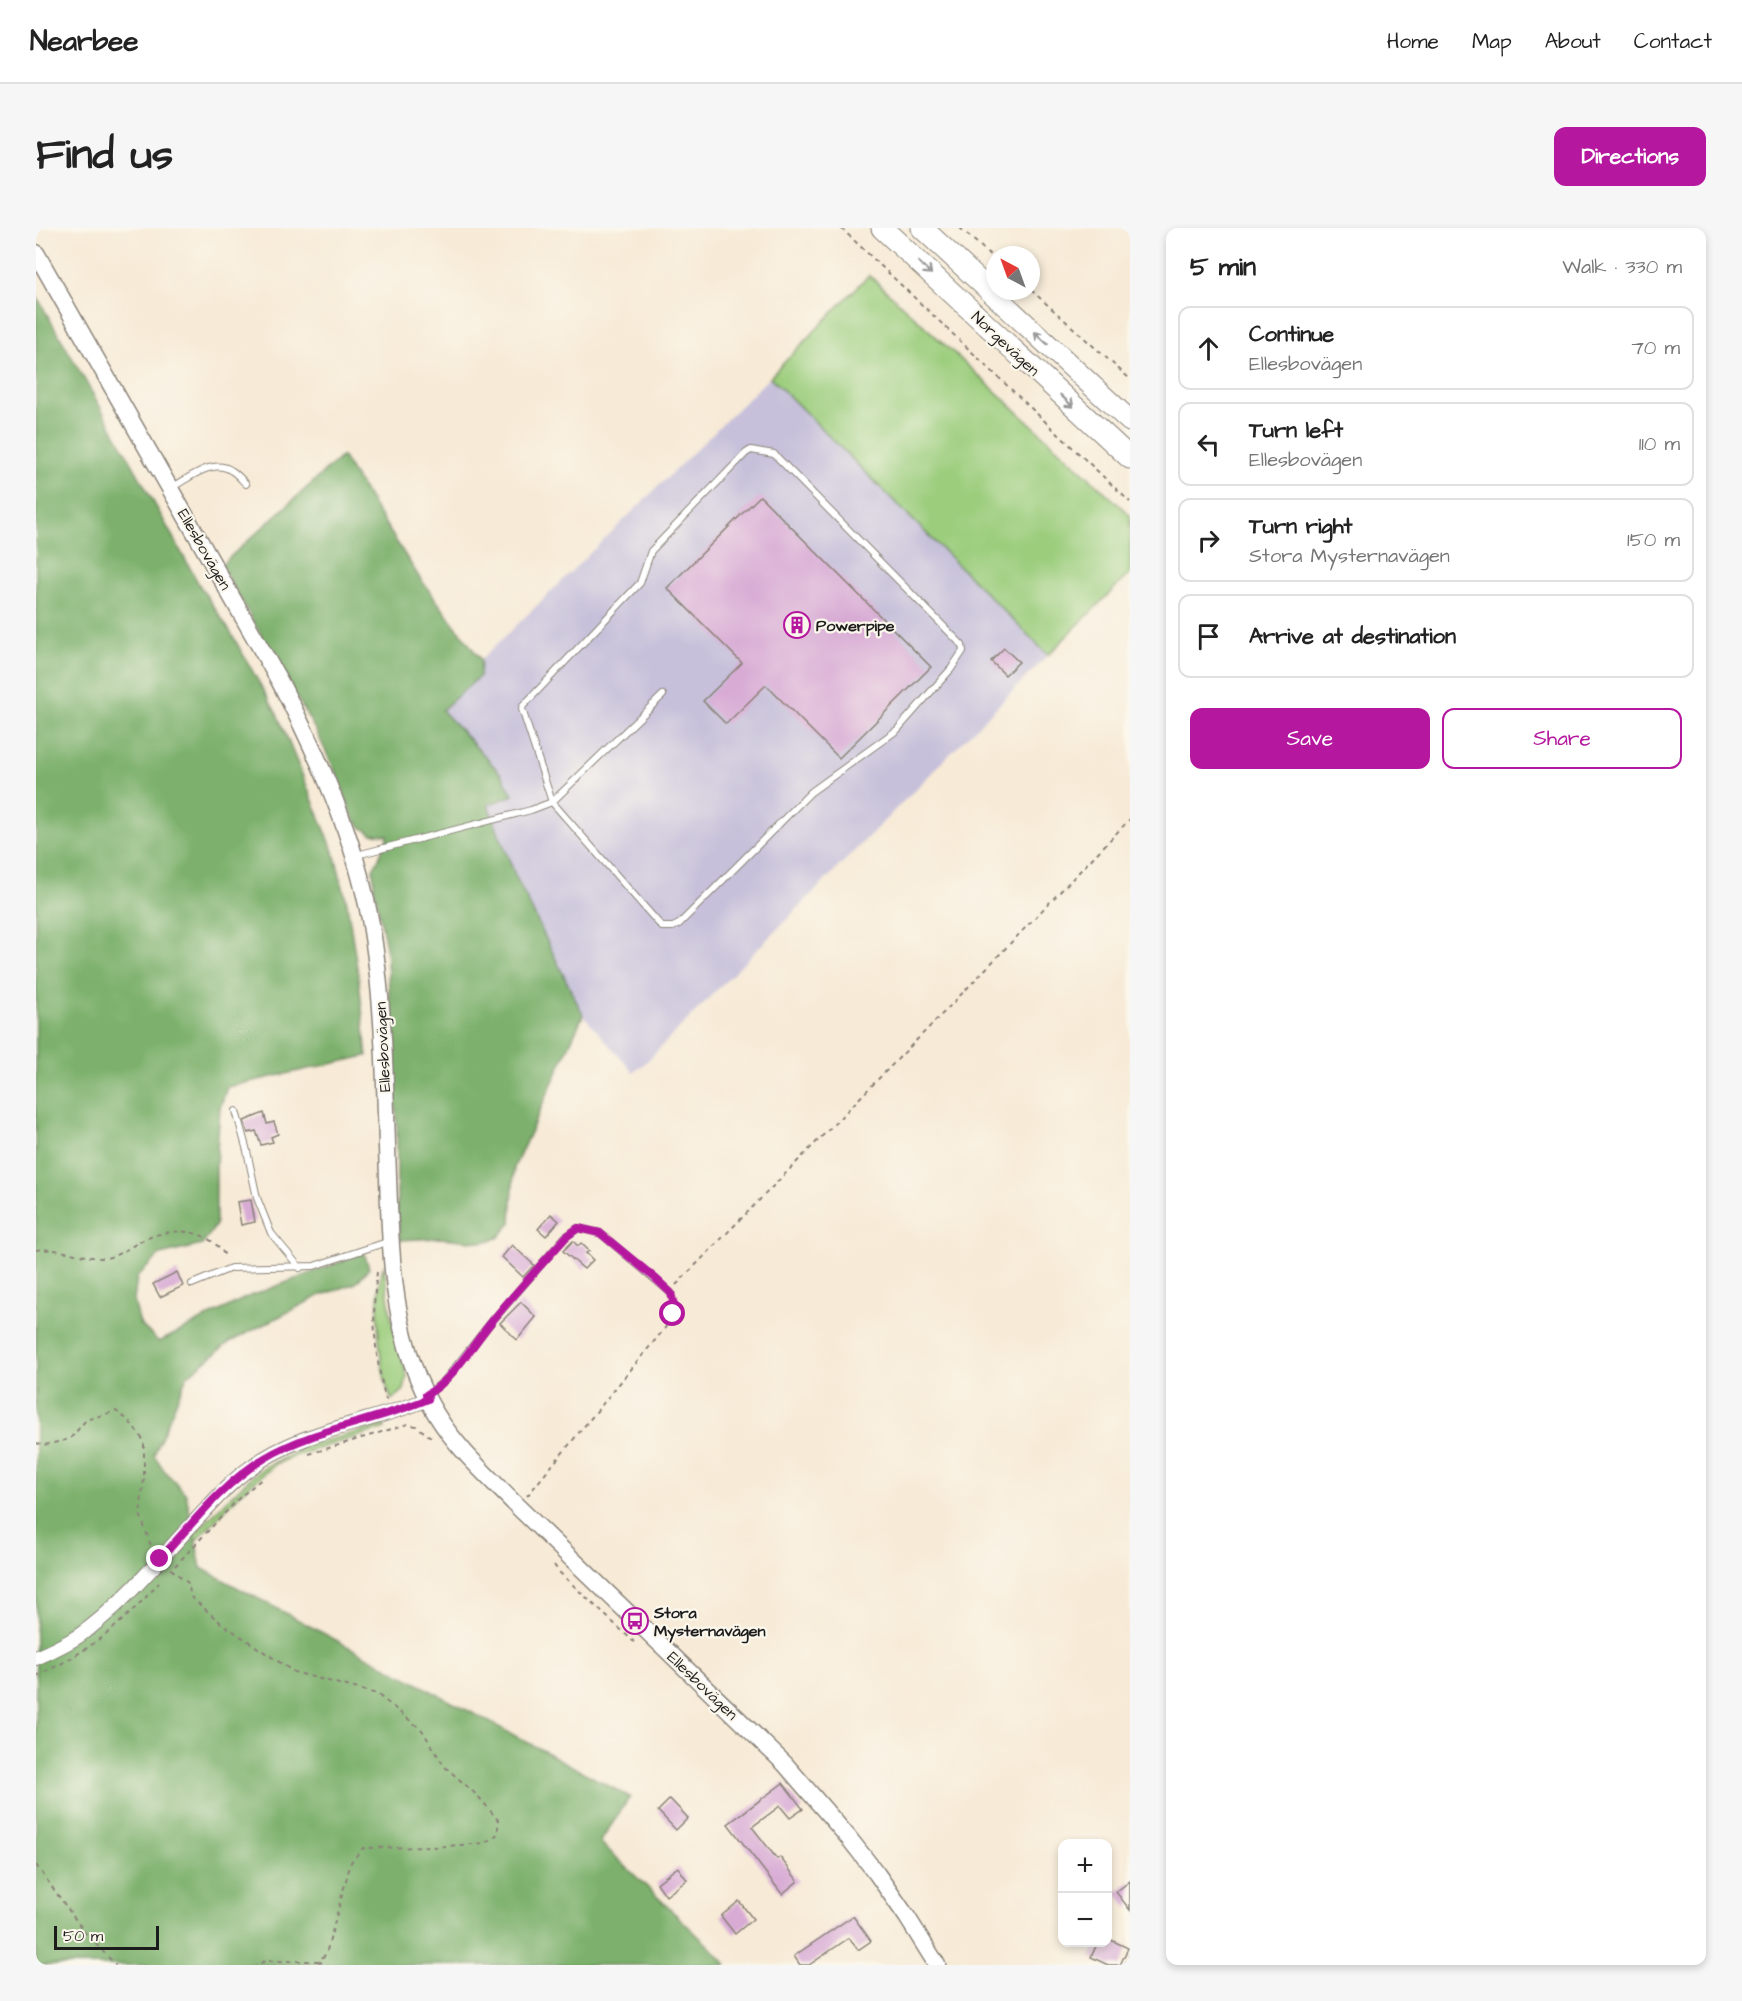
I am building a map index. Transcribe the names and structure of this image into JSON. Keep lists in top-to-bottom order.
{
  "streets": {
    "highway": ["Norgevägen"],
    "main road": ["Ellesbovägen"]
  },
  "places": {
    "building": ["Powerpipe"],
    "bus stop": ["Stora Mysternavägen"]
  },
  "scale_bar": "50 m",
  "north": "top left",
  "page": {
    "header": "Nearbee",
    "nav": [
      "Home",
      "Map",
      "About",
      "Contact"
    ],
    "title": "Find us",
    "buttons": [
      "Directions",
      ["Save", "Share"]
    ],
    "heading": ["5 min", "Walk · 330 m"],
    "list": [
      ["Continue", "Ellesbovägen", "70 m"],
      ["Turn left", "Ellesbovägen", "110 m"],
      ["Turn right", "Stora Mysternavägen", "150 m"],
      "Arrive at destination"
    ],
    "map_buttons": ["+", "−"],
    "scale": "50 m"
  }
}
